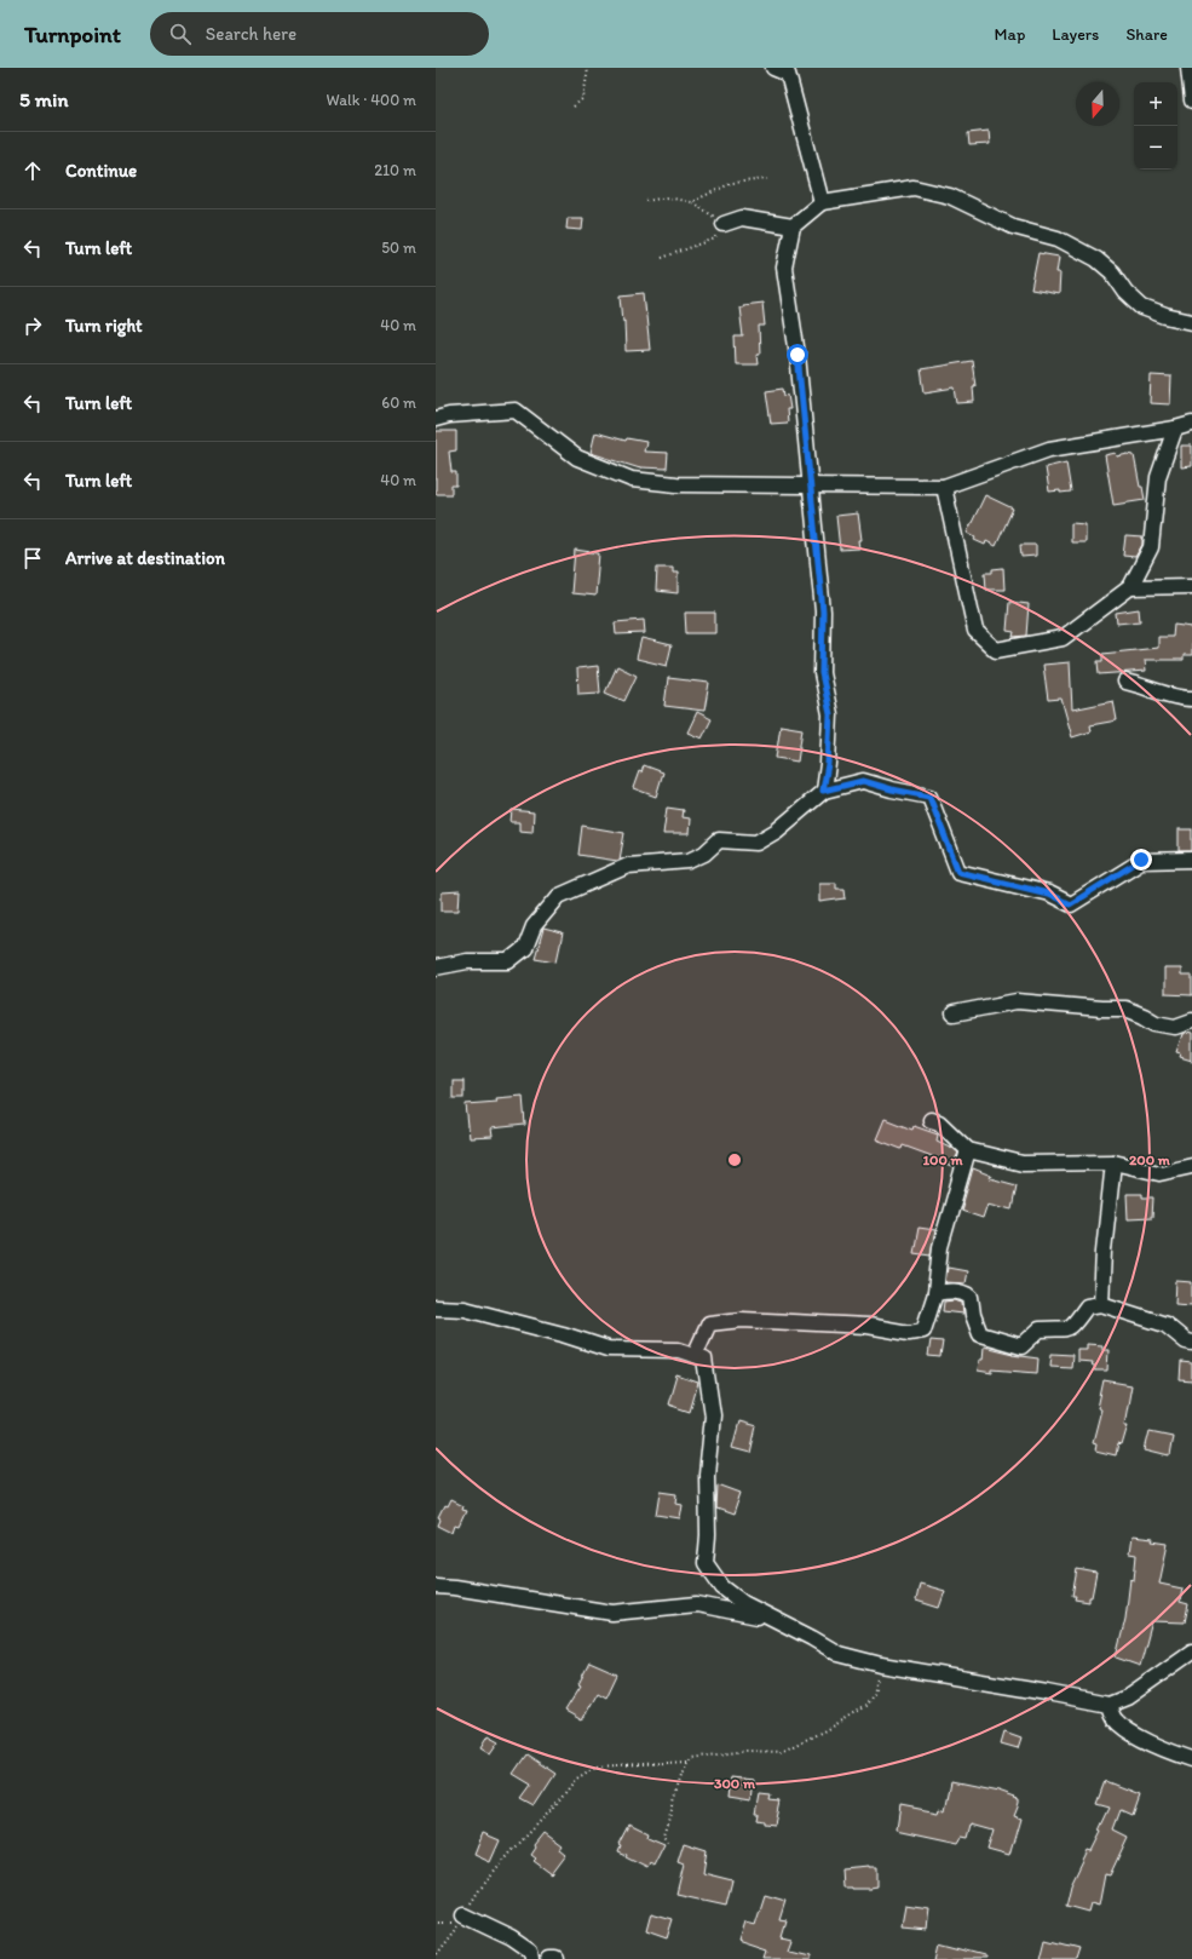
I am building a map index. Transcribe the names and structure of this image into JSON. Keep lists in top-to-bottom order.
{
  "north": "bottom",
  "page": {
    "header": "Turnpoint",
    "search": "Search here",
    "nav": ["Map", "Layers", "Share"],
    "heading": ["5 min", "Walk · 400 m"],
    "map_buttons": ["+", "−"],
    "list": [
      ["Continue", "210 m"],
      ["Turn left", "50 m"],
      ["Turn right", "40 m"],
      ["Turn left", "60 m"],
      ["Turn left", "40 m"],
      "Arrive at destination"
    ]
  },
  "rings": ["100 m", "200 m", "300 m"]
}
